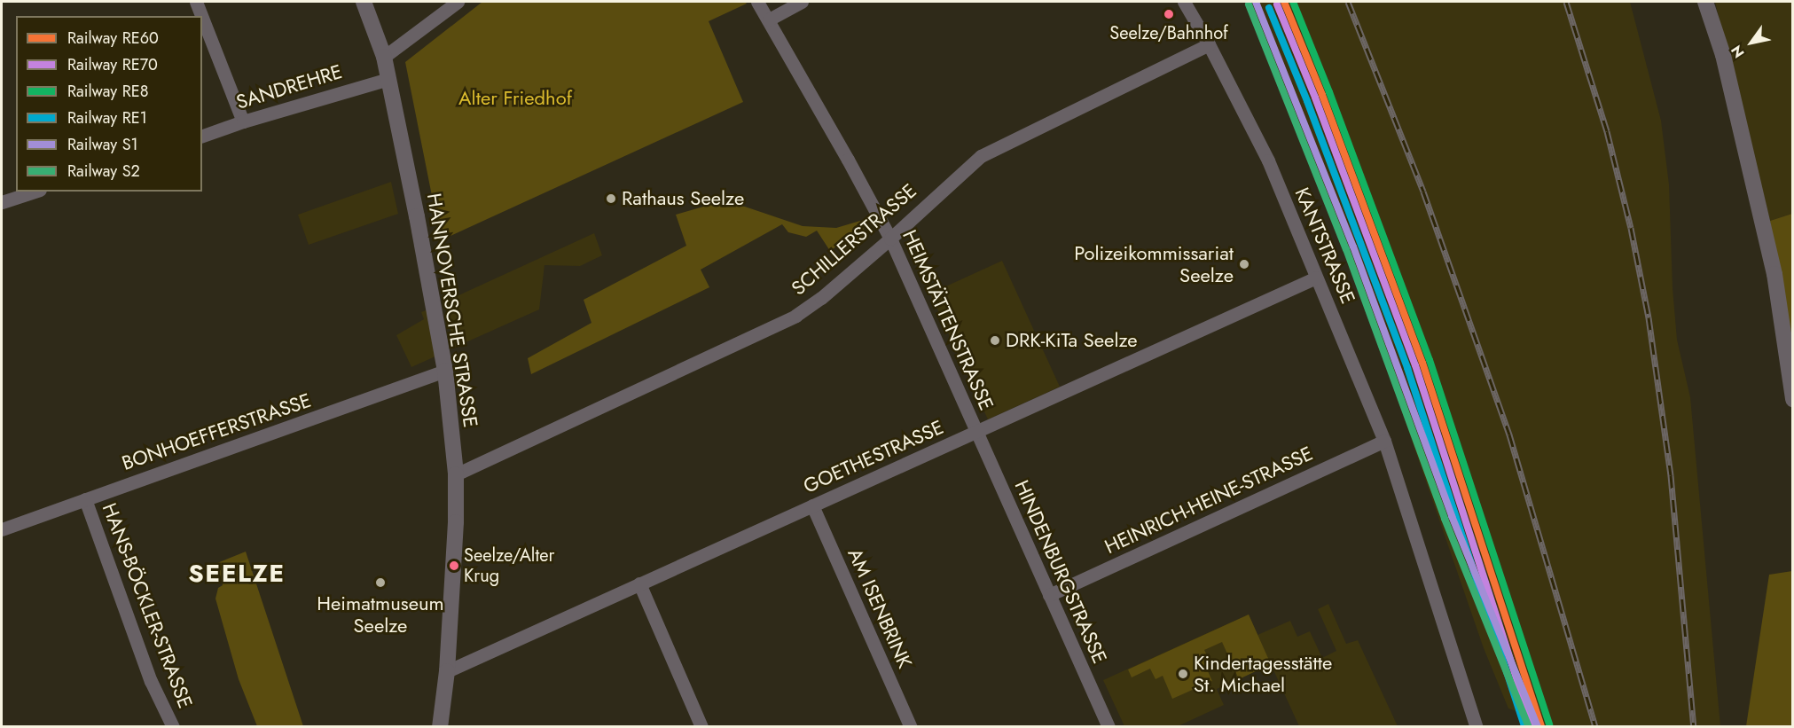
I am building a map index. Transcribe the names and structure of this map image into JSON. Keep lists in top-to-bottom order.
{
  "streets": {
    "street": [
      "SANDREHRE",
      "SCHILLERSTRASSE",
      "KANTSTRASSE",
      "HANNOVERSCHE STRASSE",
      "HEIMSTÄTTENSTRASSE",
      "BONHOEFFERSTRASSE",
      "GOETHESTRASSE",
      "HEINRICH-HEINE-STRASSE",
      "HINDENBURGSTRASSE",
      "HANS-BÖCKLER-STRASSE",
      "AM ISENBRINK"
    ]
  },
  "crossings": [
    ["SANDREHRE", "HANNOVERSCHE STRASSE"],
    ["SCHILLERSTRASSE", "KANTSTRASSE"],
    ["SCHILLERSTRASSE", "HANNOVERSCHE STRASSE"],
    ["SCHILLERSTRASSE", "HEIMSTÄTTENSTRASSE"],
    ["KANTSTRASSE", "GOETHESTRASSE"],
    ["KANTSTRASSE", "HEINRICH-HEINE-STRASSE"],
    ["HANNOVERSCHE STRASSE", "BONHOEFFERSTRASSE"],
    ["HANNOVERSCHE STRASSE", "GOETHESTRASSE"],
    ["HEIMSTÄTTENSTRASSE", "GOETHESTRASSE"],
    ["HEIMSTÄTTENSTRASSE", "HINDENBURGSTRASSE"],
    ["BONHOEFFERSTRASSE", "HANS-BÖCKLER-STRASSE"],
    ["GOETHESTRASSE", "HINDENBURGSTRASSE"],
    ["GOETHESTRASSE", "AM ISENBRINK"],
    ["HEINRICH-HEINE-STRASSE", "HINDENBURGSTRASSE"]
  ],
  "districts": ["SEELZE"],
  "parks": ["Alter Friedhof"],
  "places": [
    "Seelze/Bahnhof",
    "Rathaus Seelze",
    "Polizeikommissariat Seelze",
    "DRK-KiTa Seelze",
    "Seelze/Alter Krug",
    "Heimatmuseum Seelze",
    "Kindertagesstätte St. Michael"
  ],
  "lines": [
    "rail line RE60",
    "rail line RE8",
    "rail line S1",
    "rail line RE70",
    "rail line S2",
    "rail line RE1"
  ],
  "legend": [
    "Railway RE60",
    "Railway RE70",
    "Railway RE8",
    "Railway RE1",
    "Railway S1",
    "Railway S2"
  ],
  "north": "bottom left"
}
